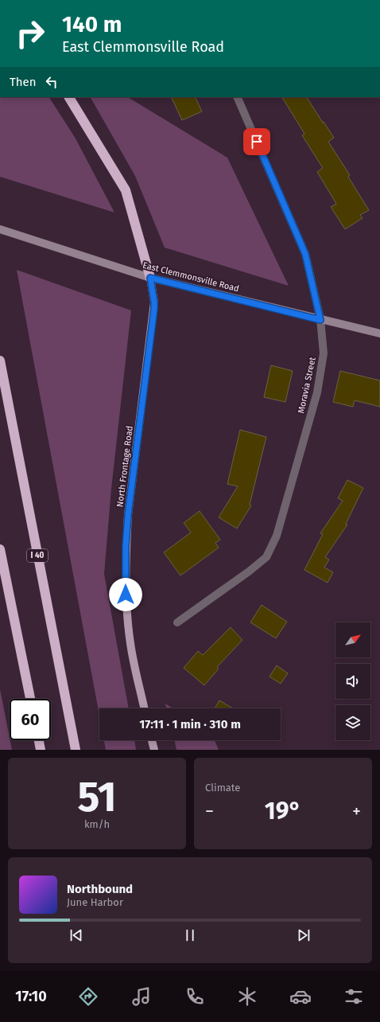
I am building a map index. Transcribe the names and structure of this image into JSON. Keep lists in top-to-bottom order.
{
  "streets": {
    "highway": ["I 40"],
    "main road": ["East Clemmonsville Road", "North Frontage Road"],
    "street": ["Moravia Street"]
  },
  "crossings": [
    ["East Clemmonsville Road", "Moravia Street"],
    ["East Clemmonsville Road", "North Frontage Road"]
  ],
  "north": "top right",
  "page": {
    "turn": ["140 m", "East Clemmonsville Road"],
    "then": "Then",
    "limit": "60",
    "trip": "17:11 · 1 min · 310 m",
    "tile": [
      ["51", "km/h"],
      "Climate"
    ],
    "heat": ["−", "19°", "+"],
    "song": ["Northbound", "June Harbor"],
    "tabs": "17:10"
  }
}
